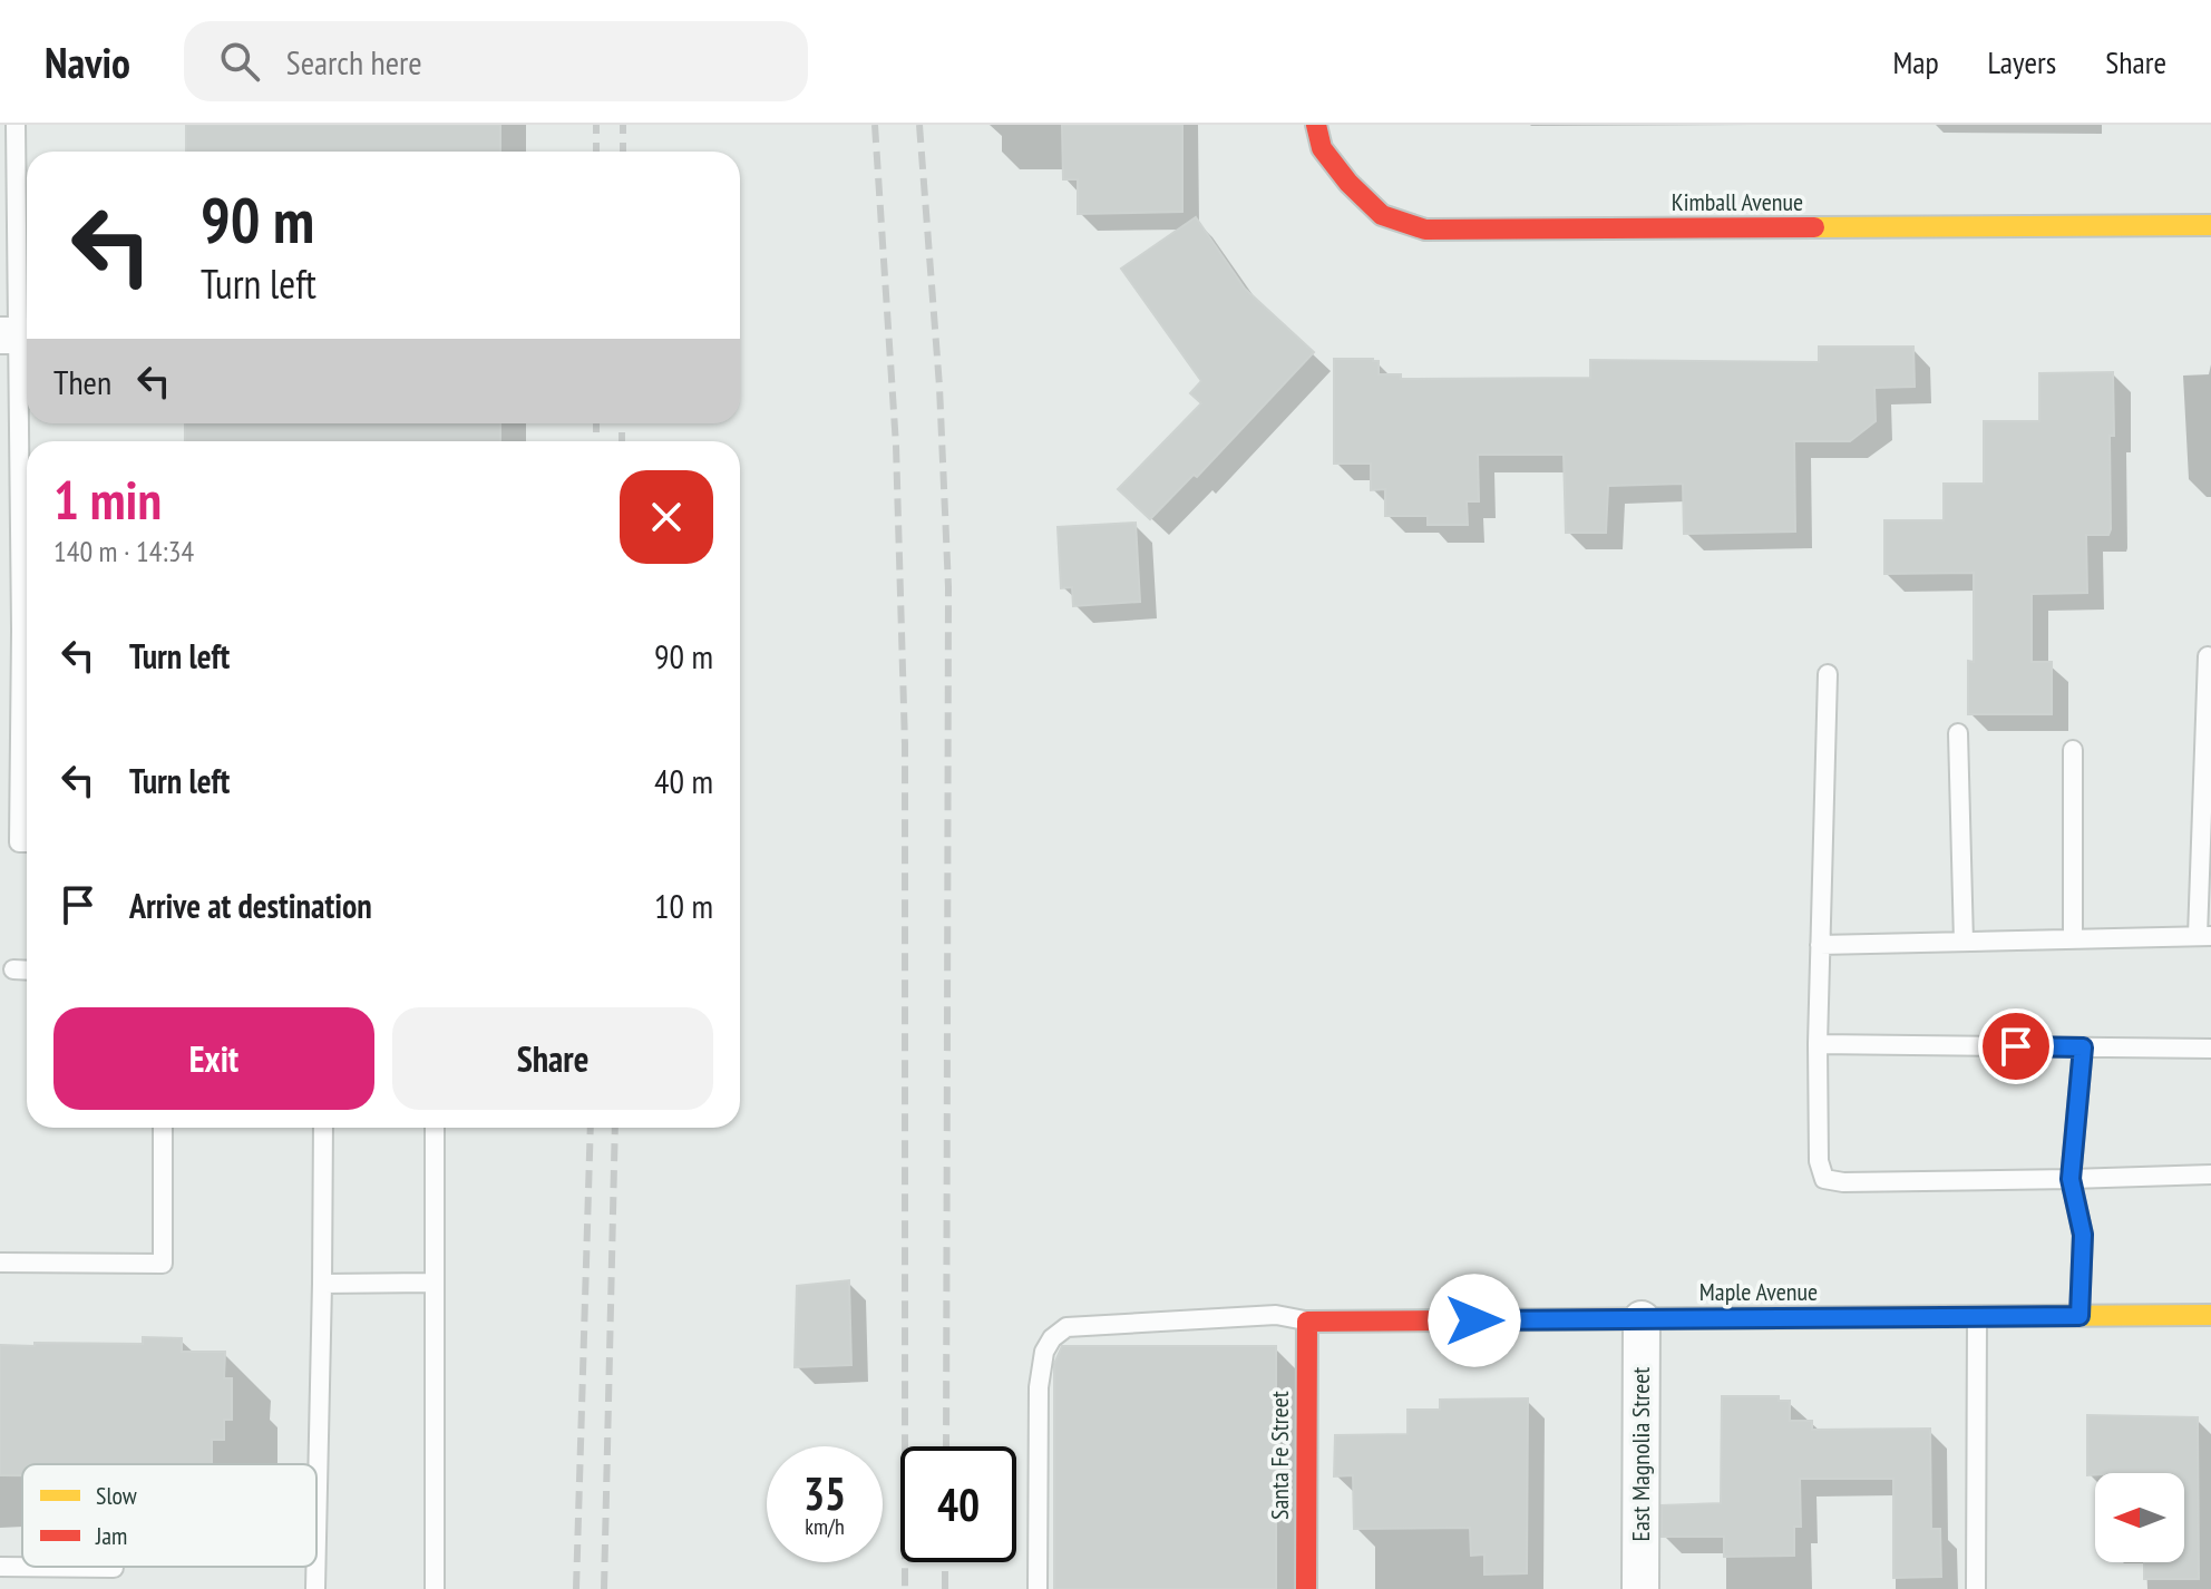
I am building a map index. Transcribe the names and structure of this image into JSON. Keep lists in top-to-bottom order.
{
  "streets": {
    "street": [
      "Kimball Avenue",
      "Maple Avenue",
      "East Magnolia Street",
      "Santa Fe Street"
    ]
  },
  "crossings": [
    ["Maple Avenue", "East Magnolia Street"],
    ["Maple Avenue", "Santa Fe Street"]
  ],
  "legend": ["Slow", "Jam"],
  "north": "left",
  "page": {
    "header": "Navio",
    "search": "Search here",
    "nav": ["Map", "Layers", "Share"],
    "turn": ["90 m", "Turn left"],
    "then": "Then",
    "heading": ["1 min", "140 m · 14:34"],
    "list": [
      {
        "name": "Turn left",
        "value": "90 m"
      },
      {
        "name": "Turn left",
        "value": "40 m"
      },
      {
        "name": "Arrive at destination",
        "value": "10 m"
      }
    ],
    "buttons": ["Exit", "Share"],
    "speed": "35 km/h",
    "limit": "40"
  }
}
